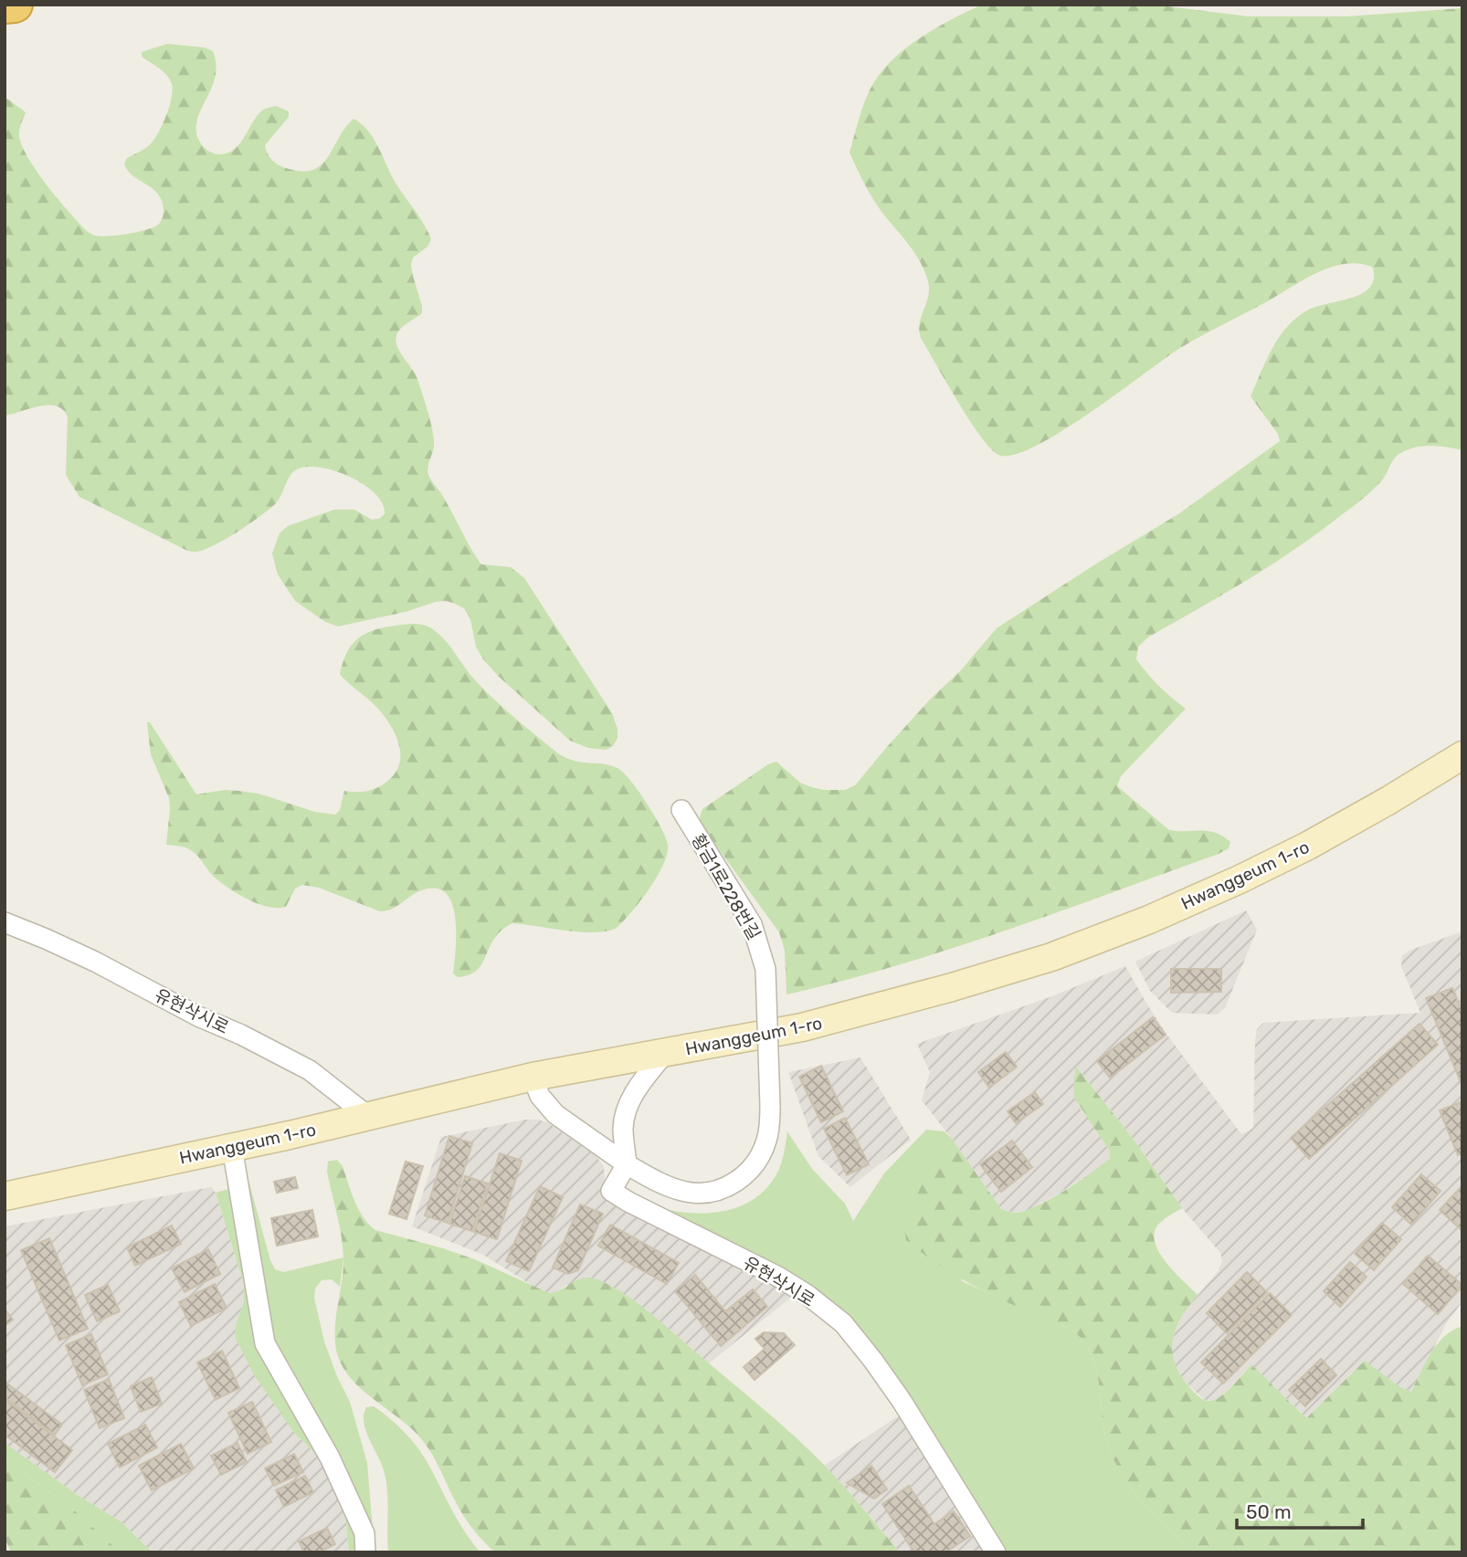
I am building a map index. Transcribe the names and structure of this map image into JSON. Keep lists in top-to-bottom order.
{
  "streets": {
    "street": ["Hwanggeum 1-ro", "황금1로228번길", "유현삭시로"]
  },
  "crossings": [
    ["Hwanggeum 1-ro", "유현삭시로"],
    ["황금1로228번길", "유현삭시로"]
  ],
  "scale_bar": "50 m"
}
